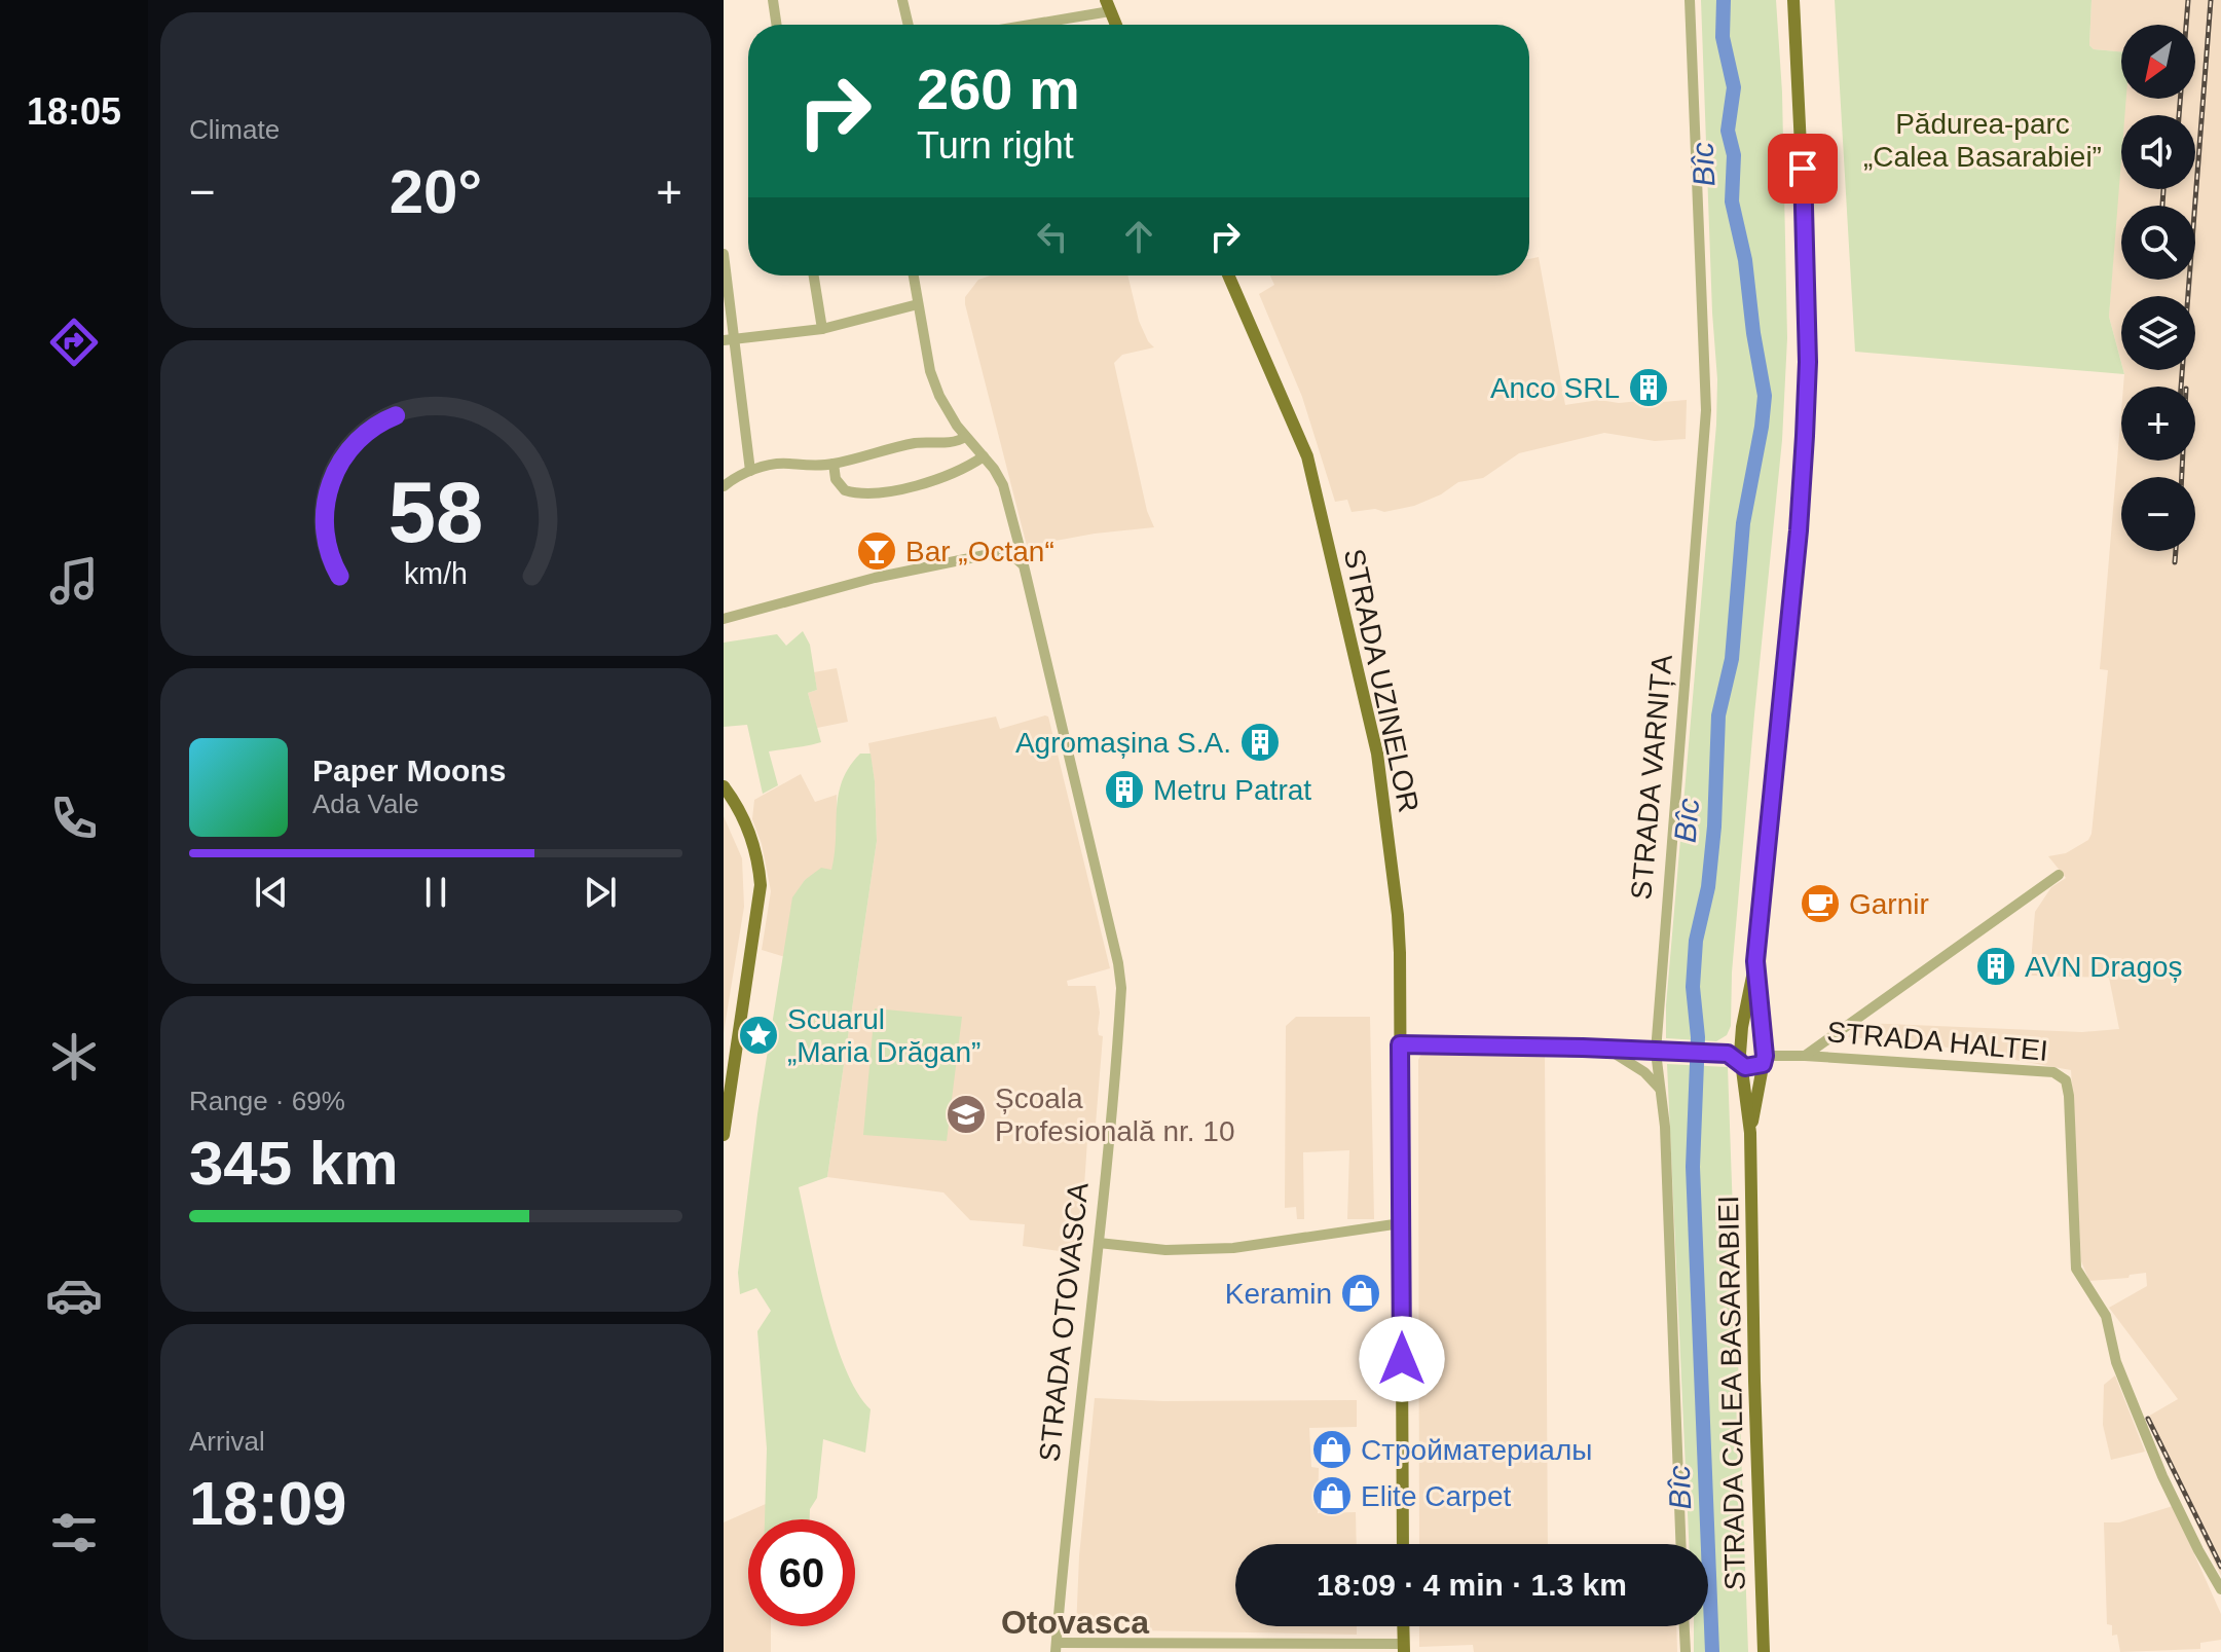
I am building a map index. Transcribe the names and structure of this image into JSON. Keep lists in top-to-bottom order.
{
  "streets": {
    "main road": ["STRADA UZINELOR", "STRADA CALEA BASARABIEI"],
    "street": ["STRADA VARNIȚA", "STRADA HALTEI", "STRADA OTOVASCA"]
  },
  "crossings": [
    ["STRADA HALTEI", "STRADA CALEA BASARABIEI"]
  ],
  "districts": ["Otovasca"],
  "water": ["Bîc"],
  "parks": ["Pădurea-parc „Calea Basarabiei”"],
  "places": {
    "building": [
      "Anco SRL",
      "Agromașina S.A.",
      "Metru Patrat",
      "AVN Dragoș"
    ],
    "bar": ["Bar „Octan“"],
    "cafe": ["Garnir"],
    "place": ["Scuarul „Maria Drăgan”"],
    "school or university": ["Școala Profesională nr. 10"],
    "shop": ["Keramin", "Стройматериалы", "Elite Carpet"]
  },
  "north": "bottom left",
  "page": {
    "tabs": "18:05",
    "tile": [
      "Climate",
      ["Range · 69%", "345 km"],
      ["Arrival", "18:09"]
    ],
    "map_buttons": ["+", "−"],
    "turn": ["260 m", "Turn right"],
    "heat": ["−", "20°", "+"],
    "song": ["Paper Moons", "Ada Vale"],
    "limit": "60",
    "trip": "18:09 · 4 min · 1.3 km",
    "gauge": ["58", "km/h"]
  }
}
